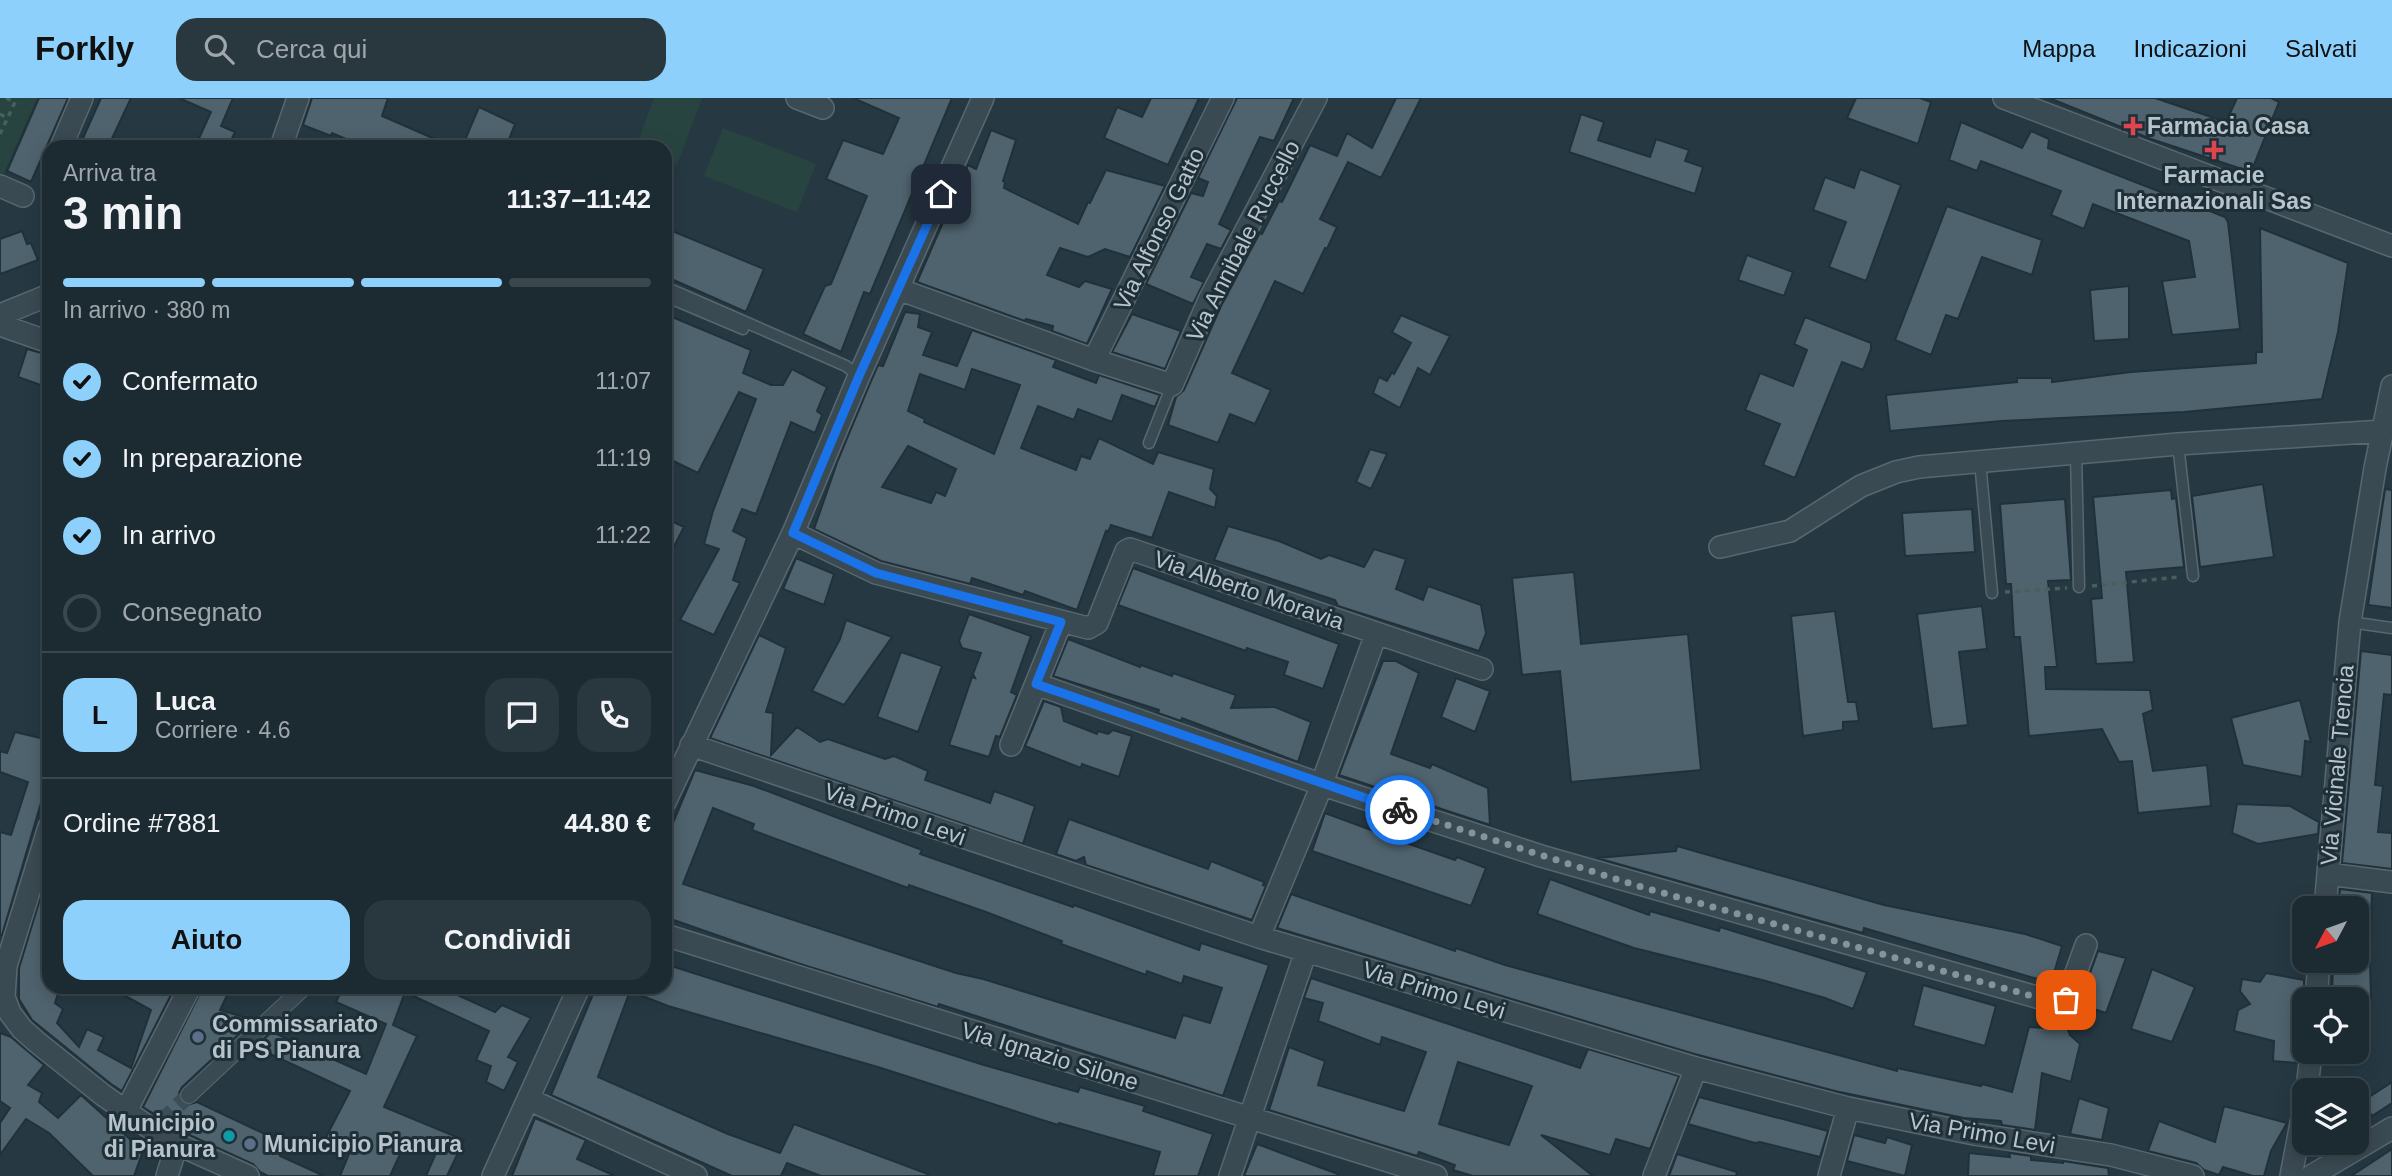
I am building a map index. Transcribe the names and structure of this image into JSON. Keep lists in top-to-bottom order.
{
  "streets": {
    "street": [
      "Via Alfonso Gatto",
      "Via Annibale Ruccello",
      "Via Alberto Moravia",
      "Via Vicinale Trencia",
      "Via Primo Levi",
      "Via Ignazio Silone"
    ]
  },
  "places": {
    "health": ["Farmacia Casa", "Farmacie Internazionali Sas"],
    "other": ["Commissariato di PS Pianura", "Municipio di Pianura", "Municipio Pianura"]
  },
  "north": "bottom left",
  "page": {
    "header": "Forkly",
    "search": "Cerca qui",
    "nav": ["Mappa", "Indicazioni", "Salvati"],
    "heading": ["3 min", "Arriva tra", "11:37–11:42"],
    "panel": [
      "Luca",
      "Corriere · 4.6",
      "Ordine #7881",
      "44.80 €"
    ],
    "bar": "In arrivo · 380 m",
    "list": [
      ["Confermato", "11:07"],
      ["In preparazione", "11:19"],
      ["In arrivo", "11:22"],
      "Consegnato"
    ],
    "round": "L",
    "buttons": ["Aiuto", "Condividi"]
  }
}
